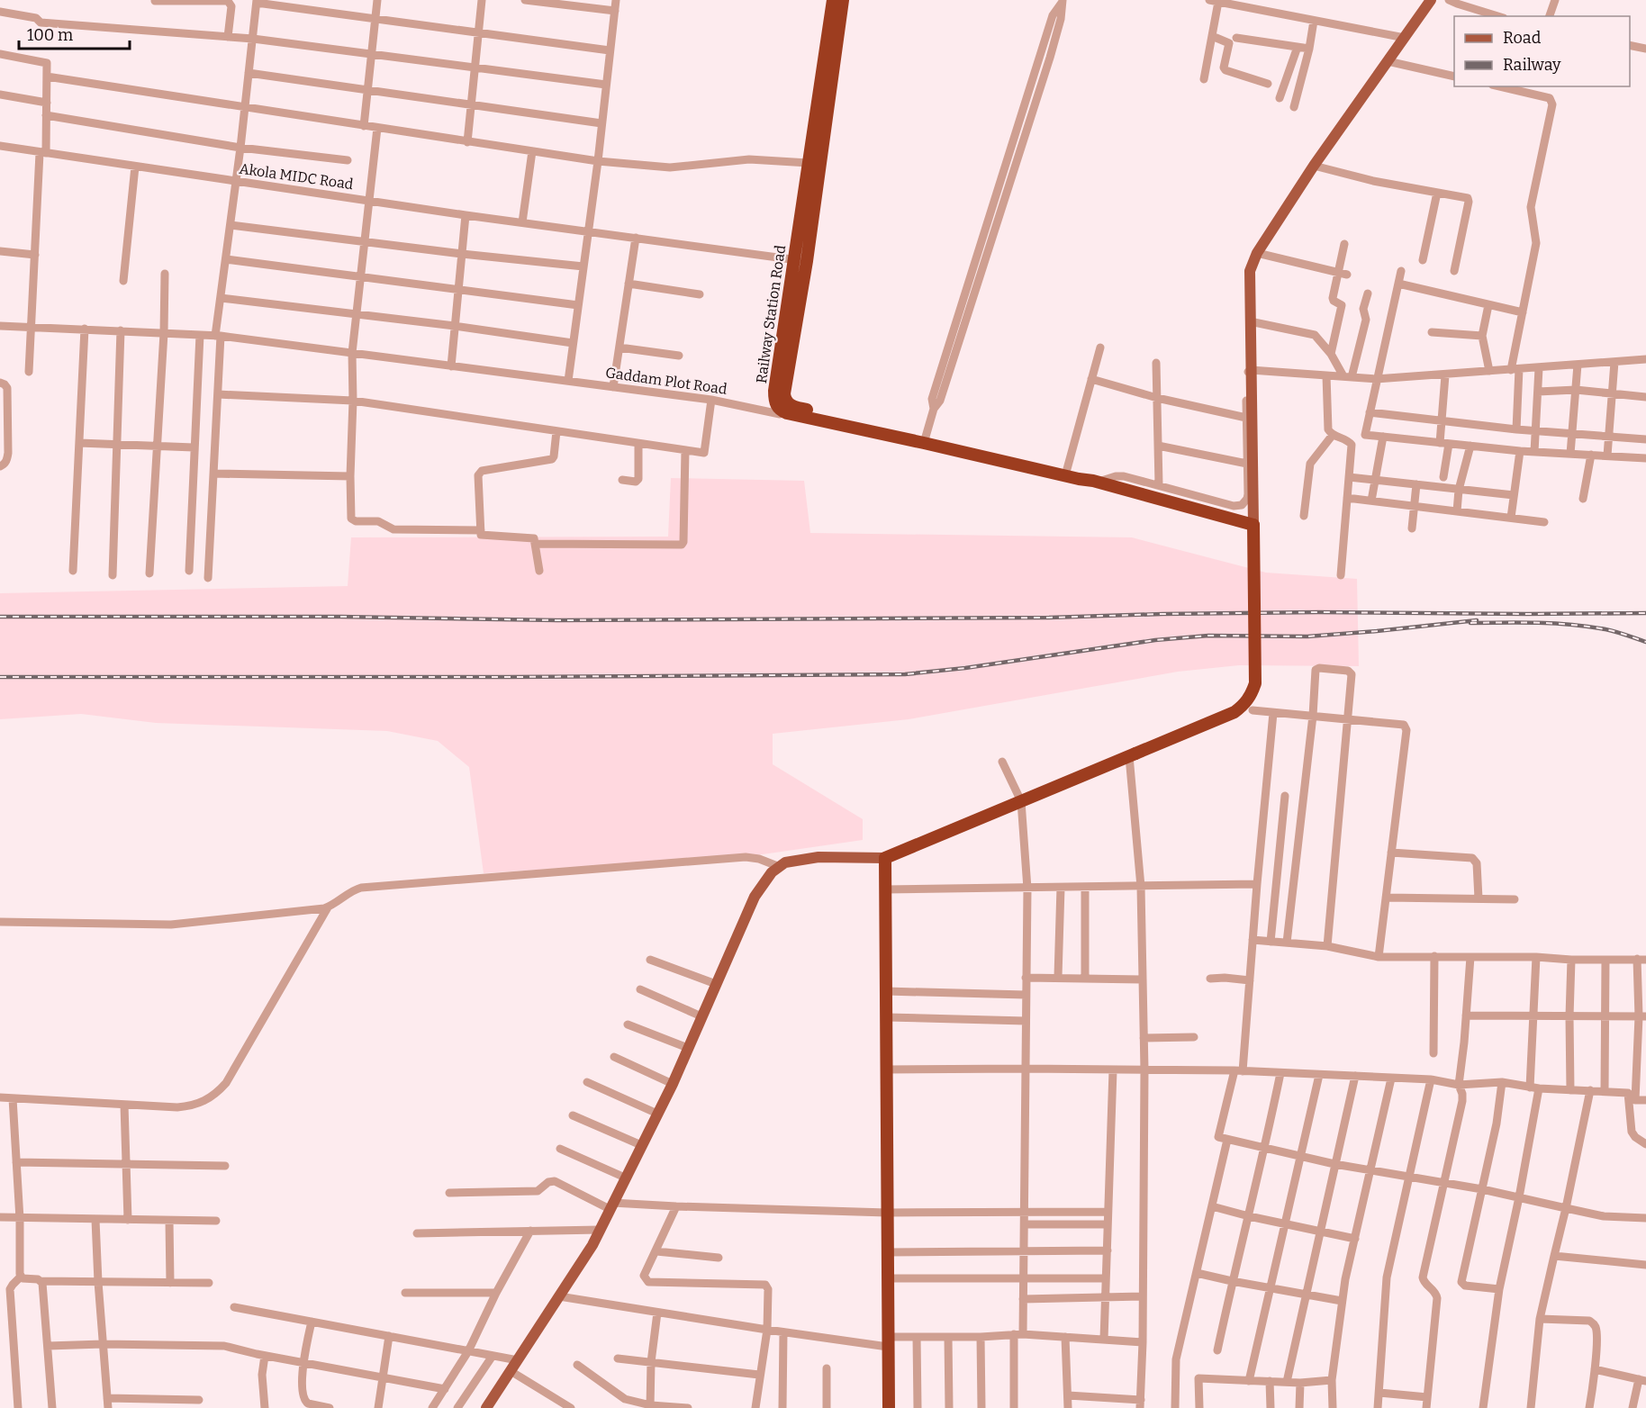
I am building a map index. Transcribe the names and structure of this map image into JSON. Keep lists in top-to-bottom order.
{
  "streets": {
    "highway": ["Railway Station Road"],
    "street": ["Akola MIDC Road", "Gaddam Plot Road"]
  },
  "crossings": [
    ["Akola MIDC Road", "Railway Station Road"],
    ["Railway Station Road", "Gaddam Plot Road"]
  ],
  "legend": ["Road", "Railway"],
  "scale_bar": "100 m"
}
